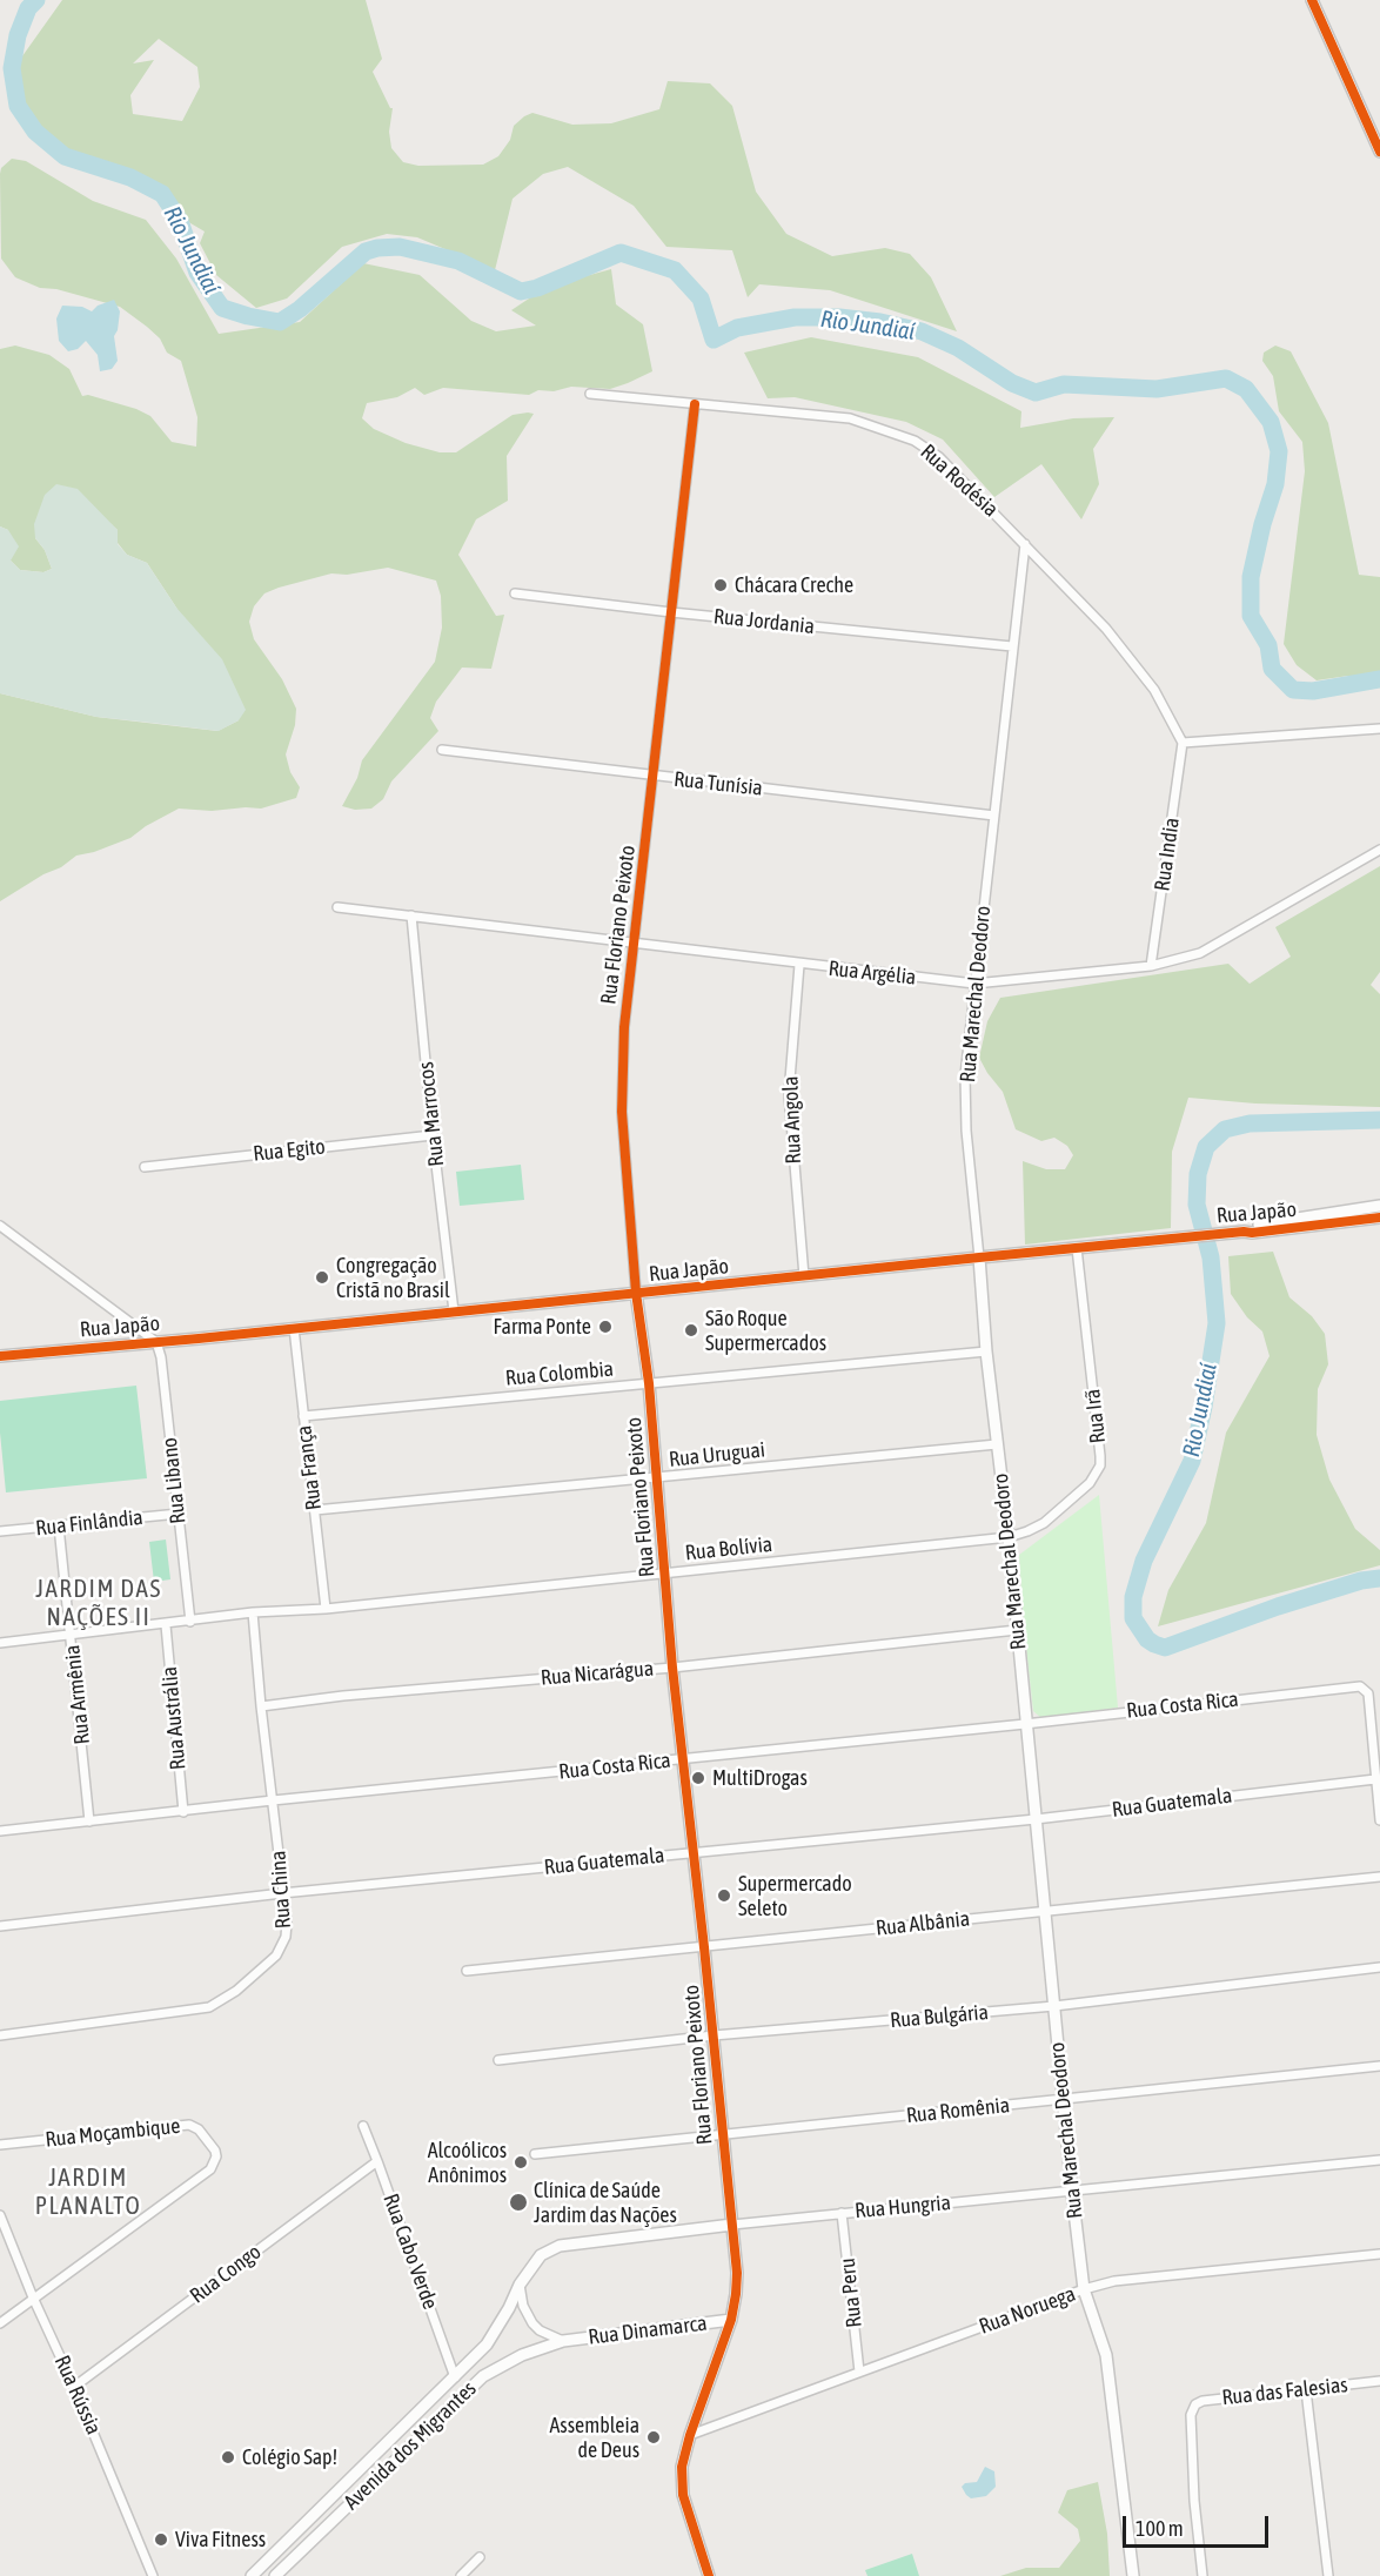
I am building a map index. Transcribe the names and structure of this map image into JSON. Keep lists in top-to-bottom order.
{
  "streets": {
    "street": [
      "Rua Rodésia",
      "Rua Jordania",
      "Rua Tunísia",
      "Rua India",
      "Rua Floriano Peixoto",
      "Rua Argélia",
      "Rua Marechal Deodoro",
      "Rua Marrocos",
      "Rua Angola",
      "Rua Egito",
      "Rua Japão",
      "Rua Colombia",
      "Rua Irã",
      "Rua Uruguai",
      "Rua França",
      "Rua Libano",
      "Rua Finlândia",
      "Rua Bolívia",
      "Rua Nicarágua",
      "Rua Armênia",
      "Rua Costa Rica",
      "Rua Austrália",
      "Rua Guatemala",
      "Rua China",
      "Rua Albânia",
      "Rua Bulgária",
      "Rua Romênia",
      "Rua Moçambique",
      "Rua Hungria",
      "Rua Cabo Verde",
      "Rua Congo",
      "Rua Peru",
      "Rua Noruega",
      "Rua Dinamarca",
      "Rua das Falesias",
      "Rua Rússia",
      "Avenida dos Migrantes"
    ]
  },
  "crossings": [
    ["Rua Rodésia", "Rua India"],
    ["Rua Rodésia", "Rua Floriano Peixoto"],
    ["Rua Rodésia", "Rua Marechal Deodoro"],
    ["Rua Jordania", "Rua Floriano Peixoto"],
    ["Rua Jordania", "Rua Marechal Deodoro"],
    ["Rua Tunísia", "Rua Floriano Peixoto"],
    ["Rua Tunísia", "Rua Marechal Deodoro"],
    ["Rua India", "Rua Argélia"],
    ["Rua Floriano Peixoto", "Rua Argélia"],
    ["Rua Floriano Peixoto", "Rua Japão"],
    ["Rua Floriano Peixoto", "Rua Colombia"],
    ["Rua Floriano Peixoto", "Rua Uruguai"],
    ["Rua Floriano Peixoto", "Rua Bolívia"],
    ["Rua Floriano Peixoto", "Rua Nicarágua"],
    ["Rua Floriano Peixoto", "Rua Costa Rica"],
    ["Rua Floriano Peixoto", "Rua Guatemala"],
    ["Rua Floriano Peixoto", "Rua Albânia"],
    ["Rua Floriano Peixoto", "Rua Bulgária"],
    ["Rua Floriano Peixoto", "Rua Romênia"],
    ["Rua Floriano Peixoto", "Rua Hungria"],
    ["Rua Floriano Peixoto", "Rua Noruega"],
    ["Rua Floriano Peixoto", "Rua Dinamarca"],
    ["Rua Argélia", "Rua Marechal Deodoro"],
    ["Rua Argélia", "Rua Marrocos"],
    ["Rua Argélia", "Rua Angola"],
    ["Rua Marechal Deodoro", "Rua Japão"],
    ["Rua Marechal Deodoro", "Rua Colombia"],
    ["Rua Marechal Deodoro", "Rua Irã"],
    ["Rua Marechal Deodoro", "Rua Uruguai"],
    ["Rua Marechal Deodoro", "Rua Bolívia"],
    ["Rua Marechal Deodoro", "Rua Nicarágua"],
    ["Rua Marechal Deodoro", "Rua Costa Rica"],
    ["Rua Marechal Deodoro", "Rua Guatemala"],
    ["Rua Marechal Deodoro", "Rua Albânia"],
    ["Rua Marechal Deodoro", "Rua Bulgária"],
    ["Rua Marechal Deodoro", "Rua Romênia"],
    ["Rua Marechal Deodoro", "Rua Hungria"],
    ["Rua Marechal Deodoro", "Rua Noruega"],
    ["Rua Marrocos", "Rua Egito"],
    ["Rua Marrocos", "Rua Japão"],
    ["Rua Angola", "Rua Japão"],
    ["Rua Japão", "Rua Irã"],
    ["Rua Japão", "Rua França"],
    ["Rua Japão", "Rua Libano"],
    ["Rua Colombia", "Rua França"],
    ["Rua Irã", "Rua Bolívia"],
    ["Rua Uruguai", "Rua França"],
    ["Rua França", "Rua Bolívia"],
    ["Rua Libano", "Rua Finlândia"],
    ["Rua Libano", "Rua Bolívia"],
    ["Rua Finlândia", "Rua Armênia"],
    ["Rua Bolívia", "Rua Armênia"],
    ["Rua Bolívia", "Rua Austrália"],
    ["Rua Bolívia", "Rua China"],
    ["Rua Nicarágua", "Rua China"],
    ["Rua Armênia", "Rua Costa Rica"],
    ["Rua Costa Rica", "Rua Austrália"],
    ["Rua Costa Rica", "Rua Guatemala"],
    ["Rua Costa Rica", "Rua China"],
    ["Rua Guatemala", "Rua China"],
    ["Rua Moçambique", "Rua Rússia"],
    ["Rua Hungria", "Rua Peru"],
    ["Rua Hungria", "Avenida dos Migrantes"],
    ["Rua Cabo Verde", "Rua Congo"],
    ["Rua Cabo Verde", "Avenida dos Migrantes"],
    ["Rua Congo", "Rua Rússia"],
    ["Rua Peru", "Rua Noruega"],
    ["Rua Dinamarca", "Avenida dos Migrantes"]
  ],
  "districts": ["JARDIM DAS NAÇÕES II", "JARDIM PLANALTO"],
  "water": ["Rio Jundiaí"],
  "places": [
    "Chácara Creche",
    "Congregação Cristã no Brasil",
    "Farma Ponte",
    "São Roque Supermercados",
    "MultiDrogas",
    "Supermercado Seleto",
    "Alcoólicos Anônimos",
    "Clínica de Saúde Jardim das Nações",
    "Assembleia de Deus",
    "Colégio Sap!",
    "Viva Fitness"
  ],
  "scale_bar": "100 m"
}
